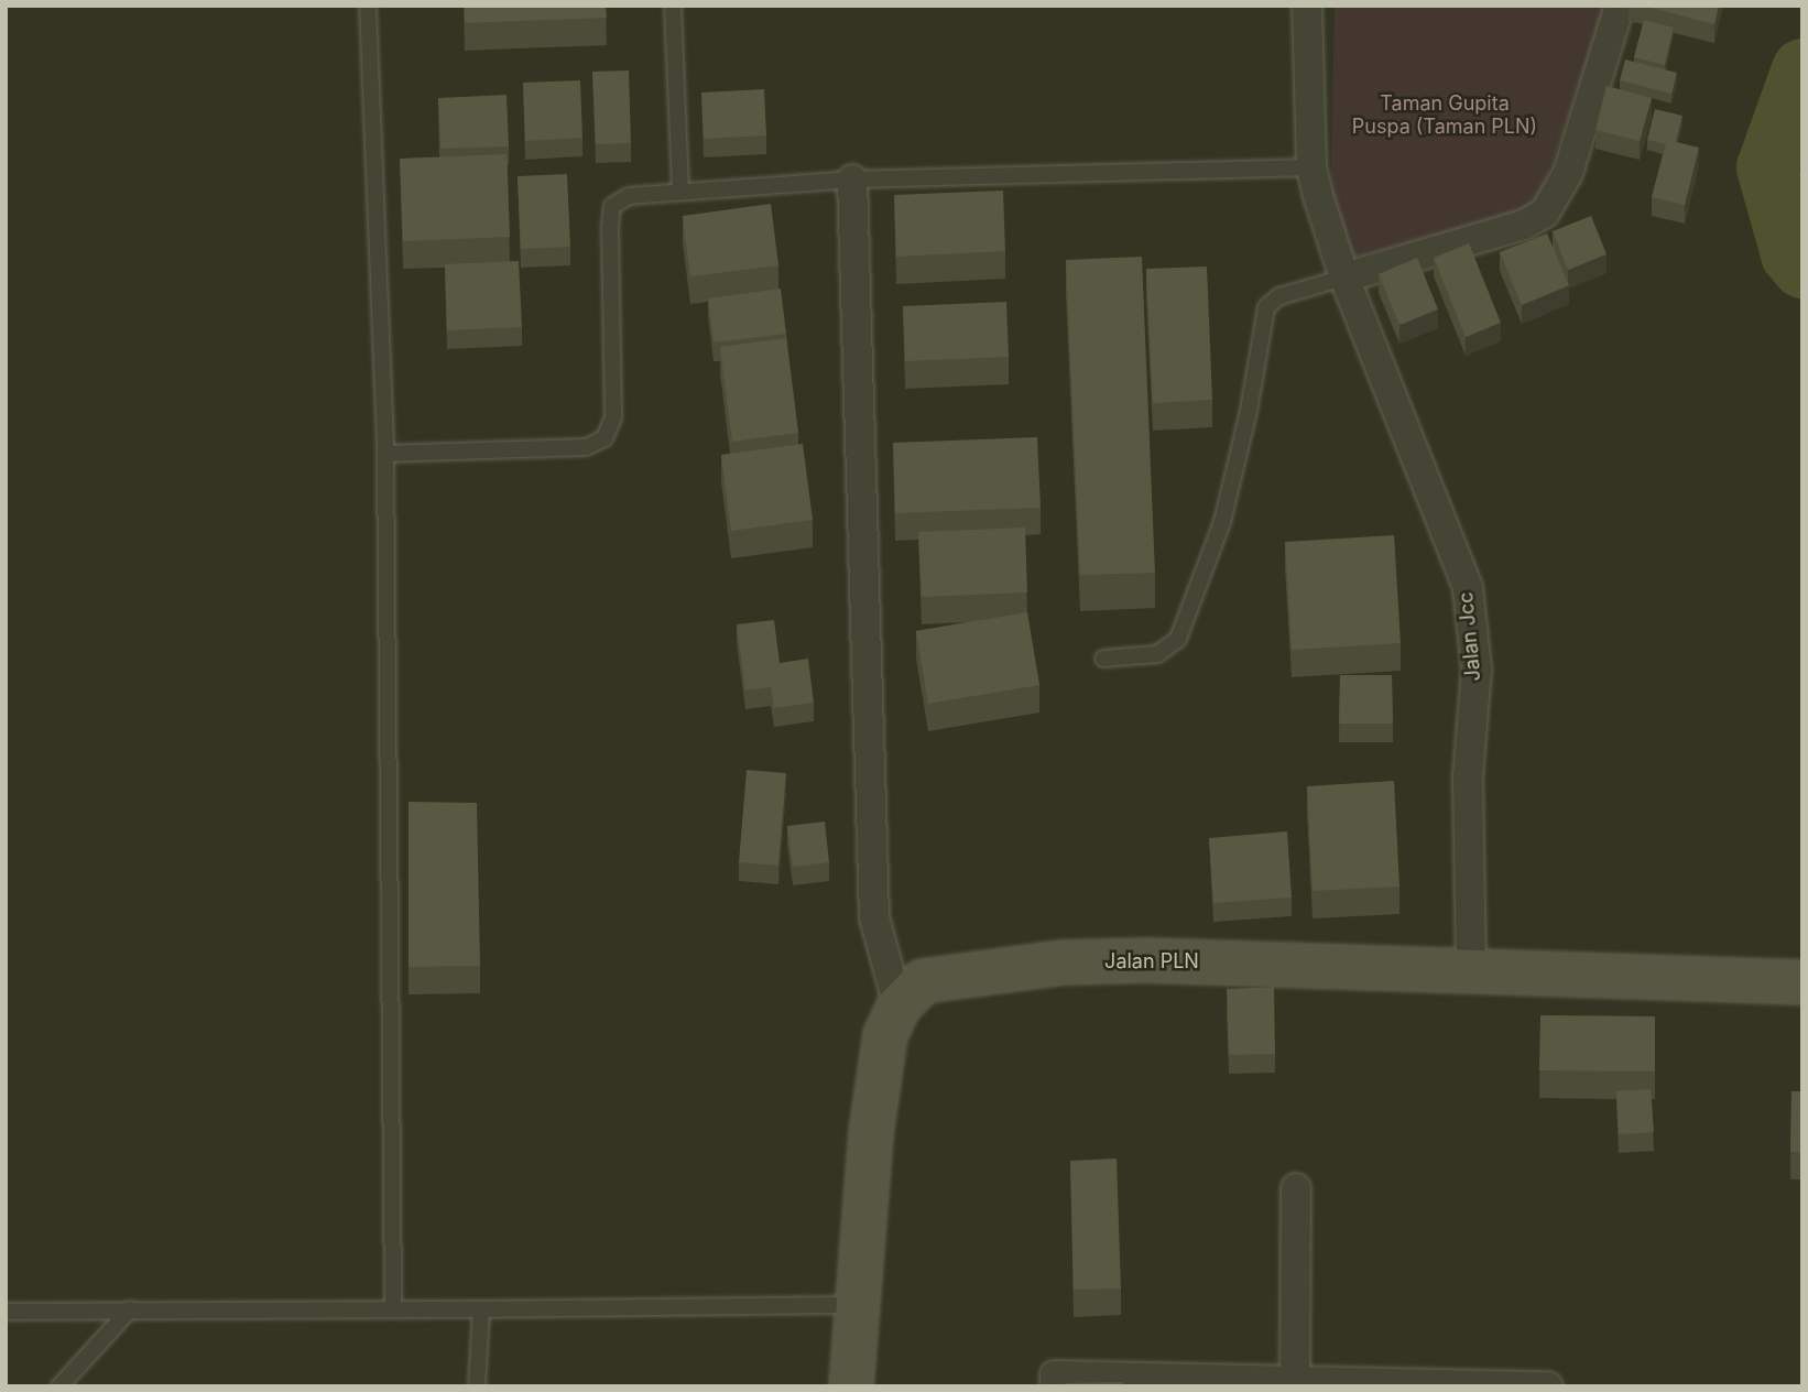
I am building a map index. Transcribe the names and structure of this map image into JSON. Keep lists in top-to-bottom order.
{
  "streets": {
    "street": ["Jalan Jcc", "Jalan PLN"]
  },
  "crossings": [
    ["Jalan Jcc", "Jalan PLN"]
  ],
  "parks": ["Taman Gupita Puspa (Taman PLN)"]
}
